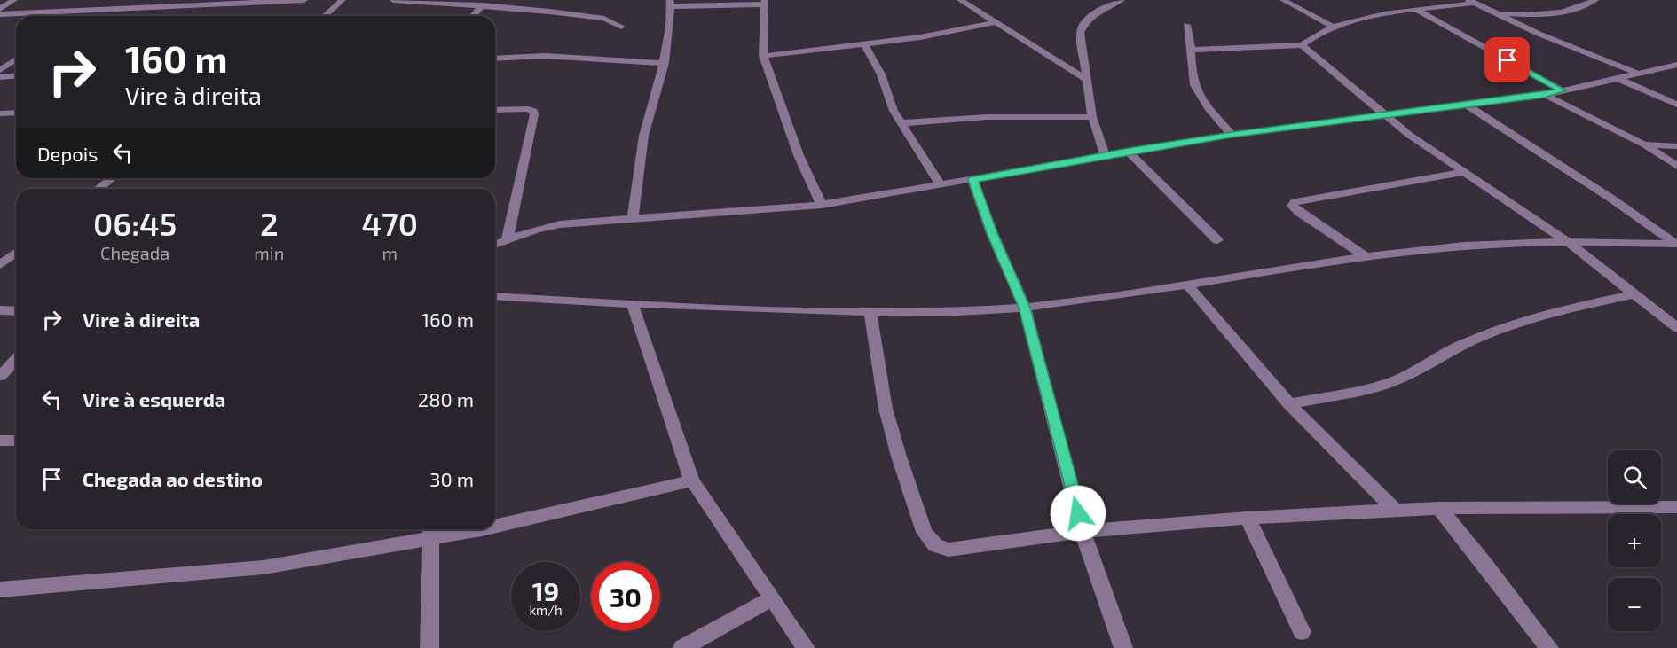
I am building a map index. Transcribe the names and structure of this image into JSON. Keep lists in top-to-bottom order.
{
  "page": {
    "turn": ["160 m", "Vire à direita"],
    "then": "Depois",
    "eta": [
      "06:45",
      "Chegada",
      "2",
      "min",
      "470",
      "m"
    ],
    "list": [
      {
        "name": "Vire à direita",
        "value": "160 m"
      },
      {
        "name": "Vire à esquerda",
        "value": "280 m"
      },
      {
        "name": "Chegada ao destino",
        "value": "30 m"
      }
    ],
    "map_buttons": ["+", "−"],
    "speed": "19 km/h",
    "limit": "30"
  }
}
